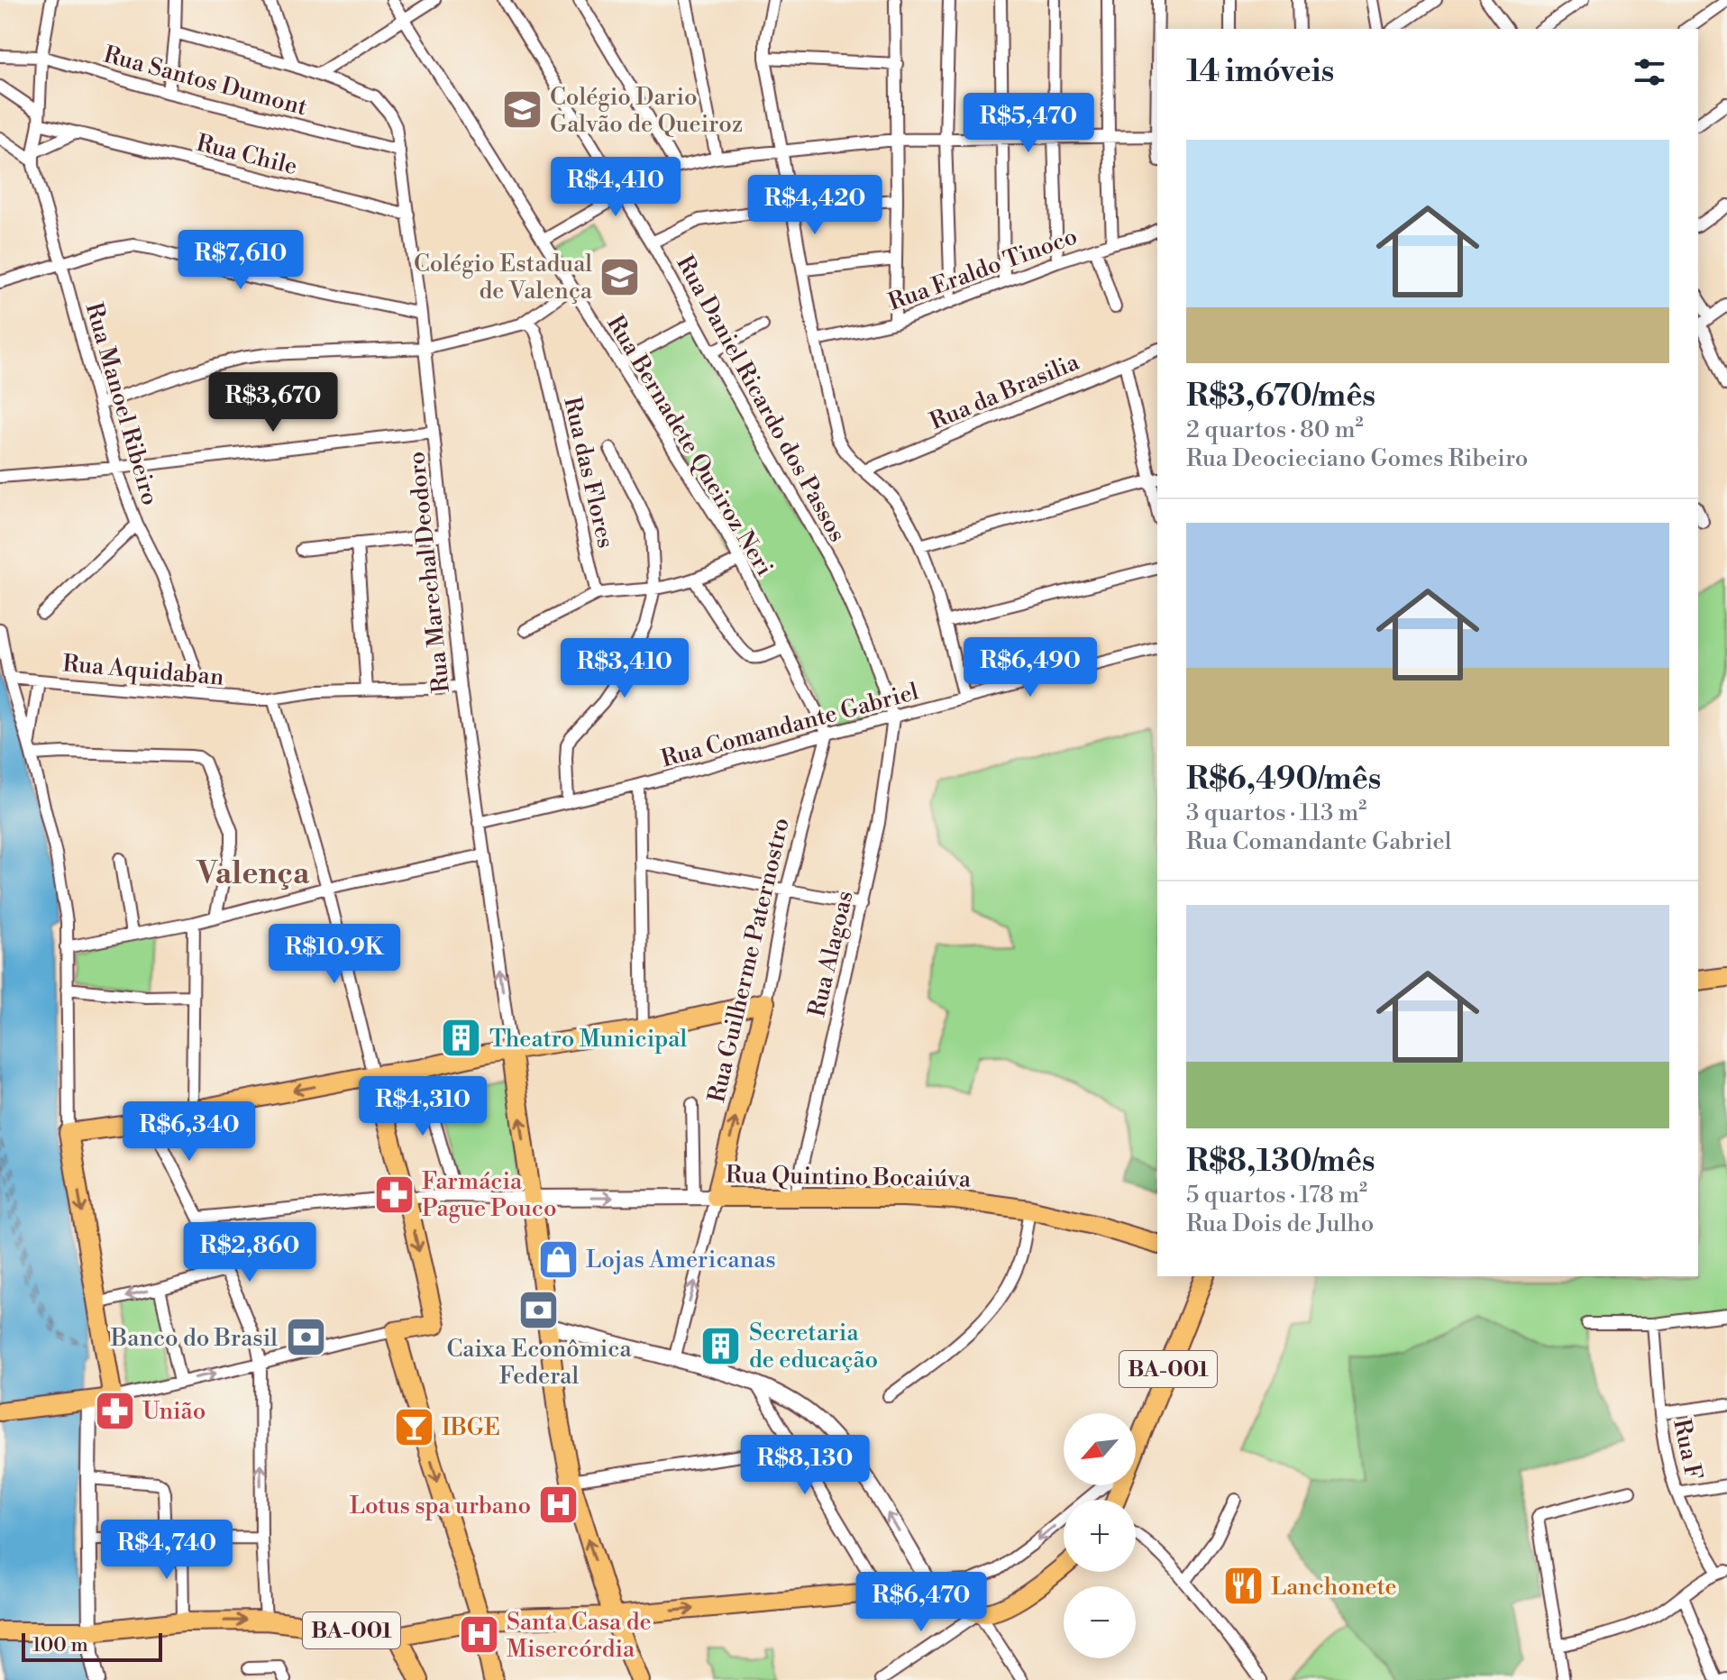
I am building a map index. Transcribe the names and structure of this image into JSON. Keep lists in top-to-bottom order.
{
  "streets": {
    "main road": ["Rua Guilherme Paternostro", "Rua Quintino Bocaiúva", "BA-001"],
    "street": [
      "Rua Santos Dumont",
      "Rua Chile",
      "Rua Eraldo Tinoco",
      "Rua da Brasilia",
      "Rua Daniel Ricardo dos Passos",
      "Rua Manoel Ribeiro",
      "Rua Bernadete Queiroz Neri",
      "Rua das Flores",
      "Rua Marechal Deodoro",
      "Rua Aquidaban",
      "Rua Comandante Gabriel",
      "Rua Alagoas",
      "Rua F"
    ]
  },
  "crossings": [
    ["Rua Santos Dumont", "Rua Marechal Deodoro"],
    ["Rua Chile", "Rua Marechal Deodoro"],
    ["Rua Daniel Ricardo dos Passos", "Rua Comandante Gabriel"],
    ["Rua Daniel Ricardo dos Passos", "Rua Alagoas"],
    ["Rua Manoel Ribeiro", "Rua Aquidaban"],
    ["Rua Bernadete Queiroz Neri", "Rua Comandante Gabriel"],
    ["Rua Bernadete Queiroz Neri", "Rua Guilherme Paternostro"],
    ["Rua Marechal Deodoro", "Rua Aquidaban"],
    ["Rua Marechal Deodoro", "Rua Comandante Gabriel"],
    ["Rua Comandante Gabriel", "Rua Alagoas"],
    ["Rua Comandante Gabriel", "Rua Guilherme Paternostro"],
    ["Rua Alagoas", "Rua Quintino Bocaiúva"],
    ["Rua Guilherme Paternostro", "Rua Quintino Bocaiúva"]
  ],
  "districts": ["Valença"],
  "places": {
    "school or university": ["Colégio Dario Galvão de Queiroz", "Colégio Estadual de Valença"],
    "building": ["Theatro Municipal", "Secretaria de educação"],
    "pharmacy": ["Farmácia Pague Pouco", "União"],
    "shop": ["Lojas Americanas"],
    "bank": ["Caixa Econômica Federal", "Banco do Brasil"],
    "bar": ["IBGE"],
    "hospital": ["Lotus spa urbano", "Santa Casa de Misercórdia"],
    "restaurant": ["Lanchonete"]
  },
  "scale_bar": "100 m",
  "north": "bottom left",
  "page": {
    "heading": "14 imóveis",
    "price": [
      "R$5,470",
      "R$4,410",
      "R$4,420",
      "R$7,610",
      "R$3,670",
      "R$6,490",
      "R$3,410",
      "R$10.9K",
      "R$4,310",
      "R$6,340",
      "R$2,860",
      "R$8,130",
      "R$4,740",
      "R$6,470"
    ],
    "list": [
      {
        "name": "R$3,670/mês",
        "note": "2 quartos · 80 m² · Rua Deocieciano Gomes Ribeiro"
      },
      {
        "name": "R$6,490/mês",
        "note": "3 quartos · 113 m² · Rua Comandante Gabriel"
      },
      {
        "name": "R$8,130/mês",
        "note": "5 quartos · 178 m² · Rua Dois de Julho"
      }
    ],
    "map_buttons": ["+", "−"],
    "scale": "100 m"
  }
}
